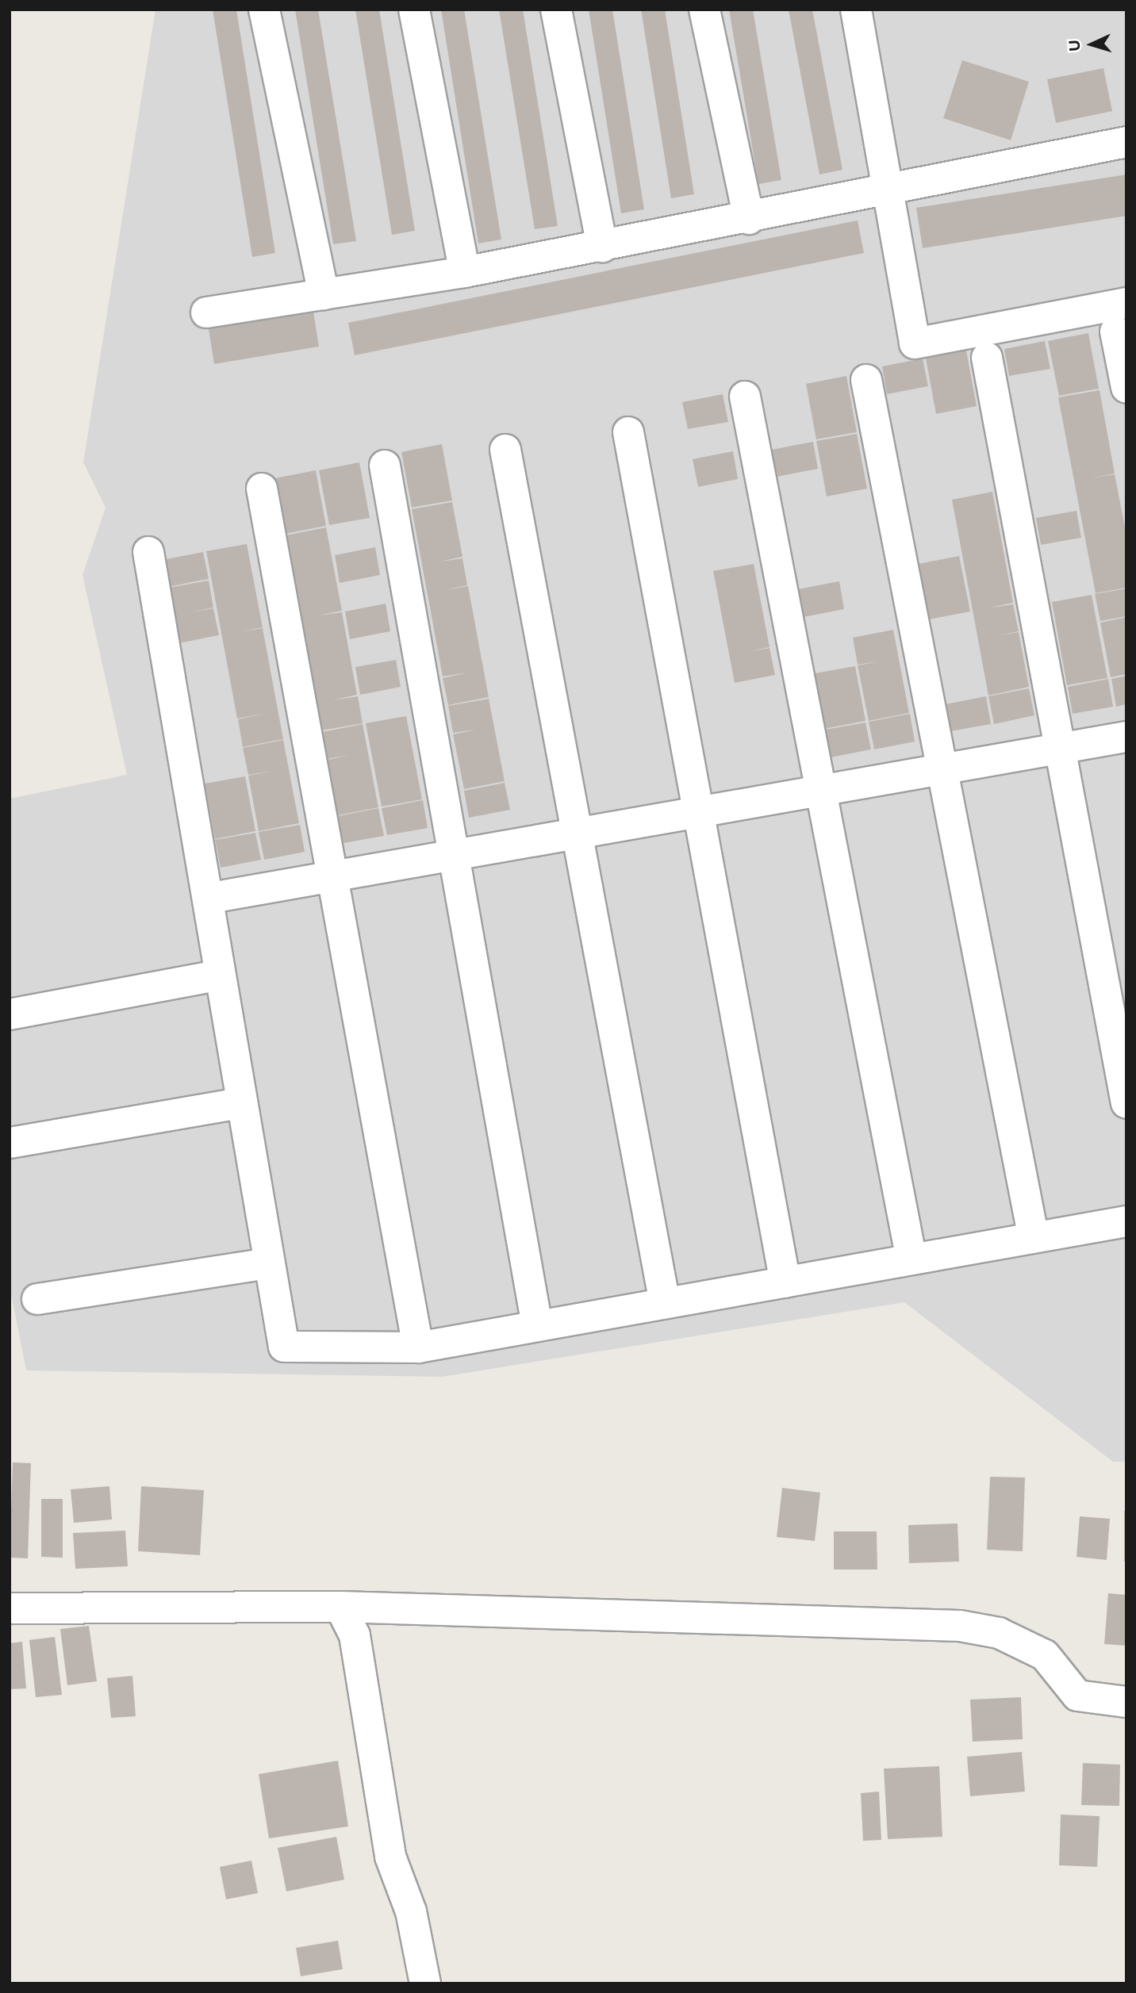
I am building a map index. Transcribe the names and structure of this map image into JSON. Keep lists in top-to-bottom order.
{
  "north": "left"
}
